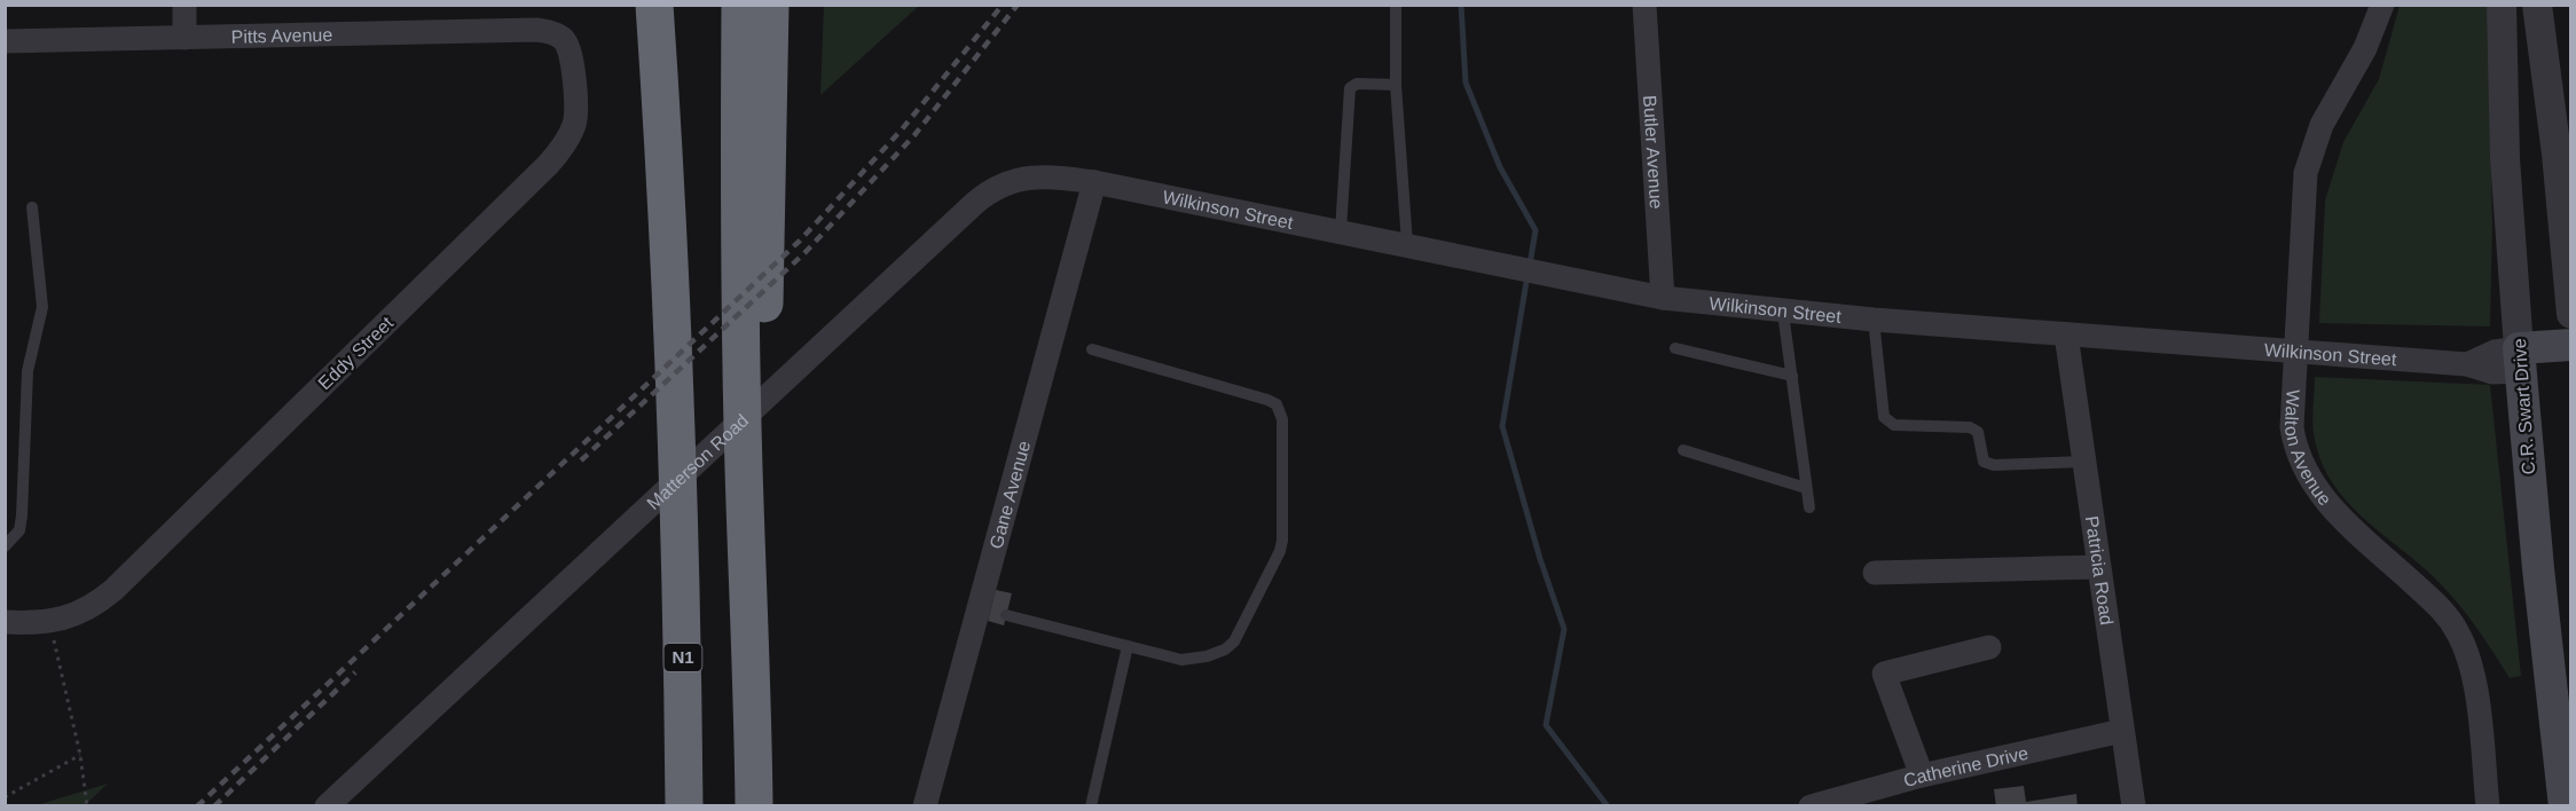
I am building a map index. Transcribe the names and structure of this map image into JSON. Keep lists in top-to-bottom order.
{
  "streets": {
    "highway": ["N1"],
    "main road": ["C.R. Swart Drive"],
    "street": [
      "Pitts Avenue",
      "Butler Avenue",
      "Wilkinson Street",
      "Eddy Street",
      "Walton Avenue",
      "Matterson Road",
      "Gane Avenue",
      "Patricia Road",
      "Catherine Drive"
    ]
  },
  "crossings": [
    ["Pitts Avenue", "Eddy Street"],
    ["Butler Avenue", "Wilkinson Street"],
    ["Wilkinson Street", "C.R. Swart Drive"],
    ["Wilkinson Street", "Walton Avenue"],
    ["Wilkinson Street", "Matterson Road"],
    ["Wilkinson Street", "Gane Avenue"],
    ["Wilkinson Street", "Patricia Road"],
    ["Matterson Road", "Gane Avenue"],
    ["Patricia Road", "Catherine Drive"]
  ]
}
